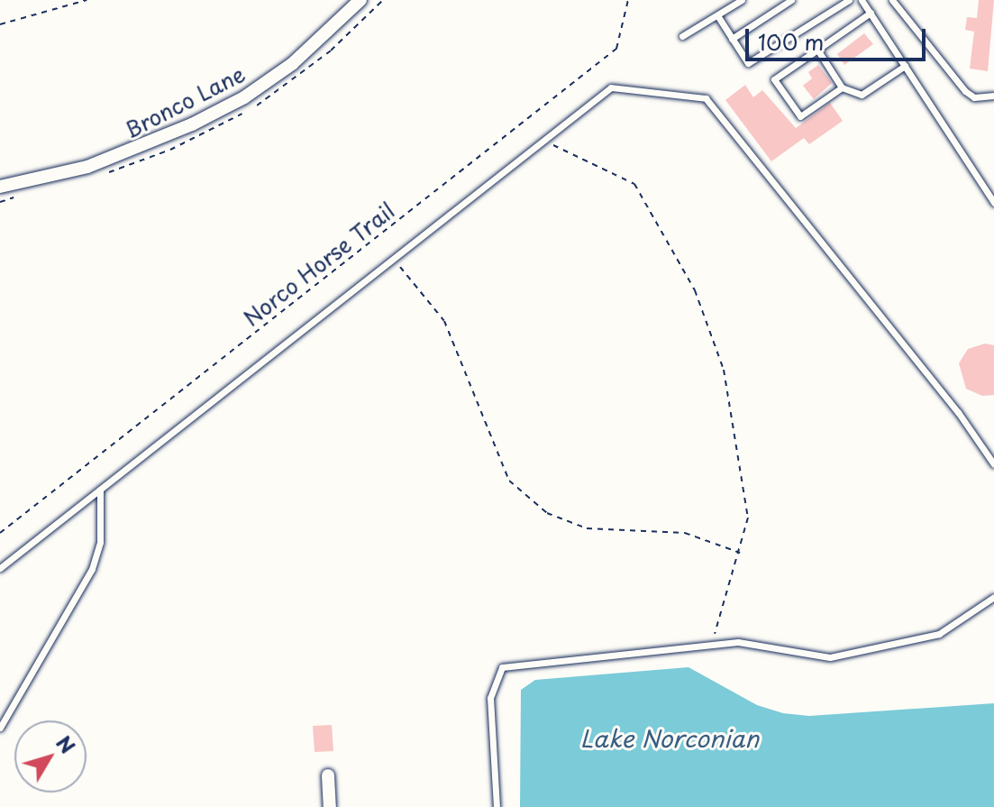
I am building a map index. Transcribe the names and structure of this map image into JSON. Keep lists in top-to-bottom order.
{
  "streets": {
    "street": ["Bronco Lane"],
    "path": ["Norco Horse Trail"]
  },
  "water": ["Lake Norconian"],
  "scale_bar": "100 m",
  "north": "top right"
}
